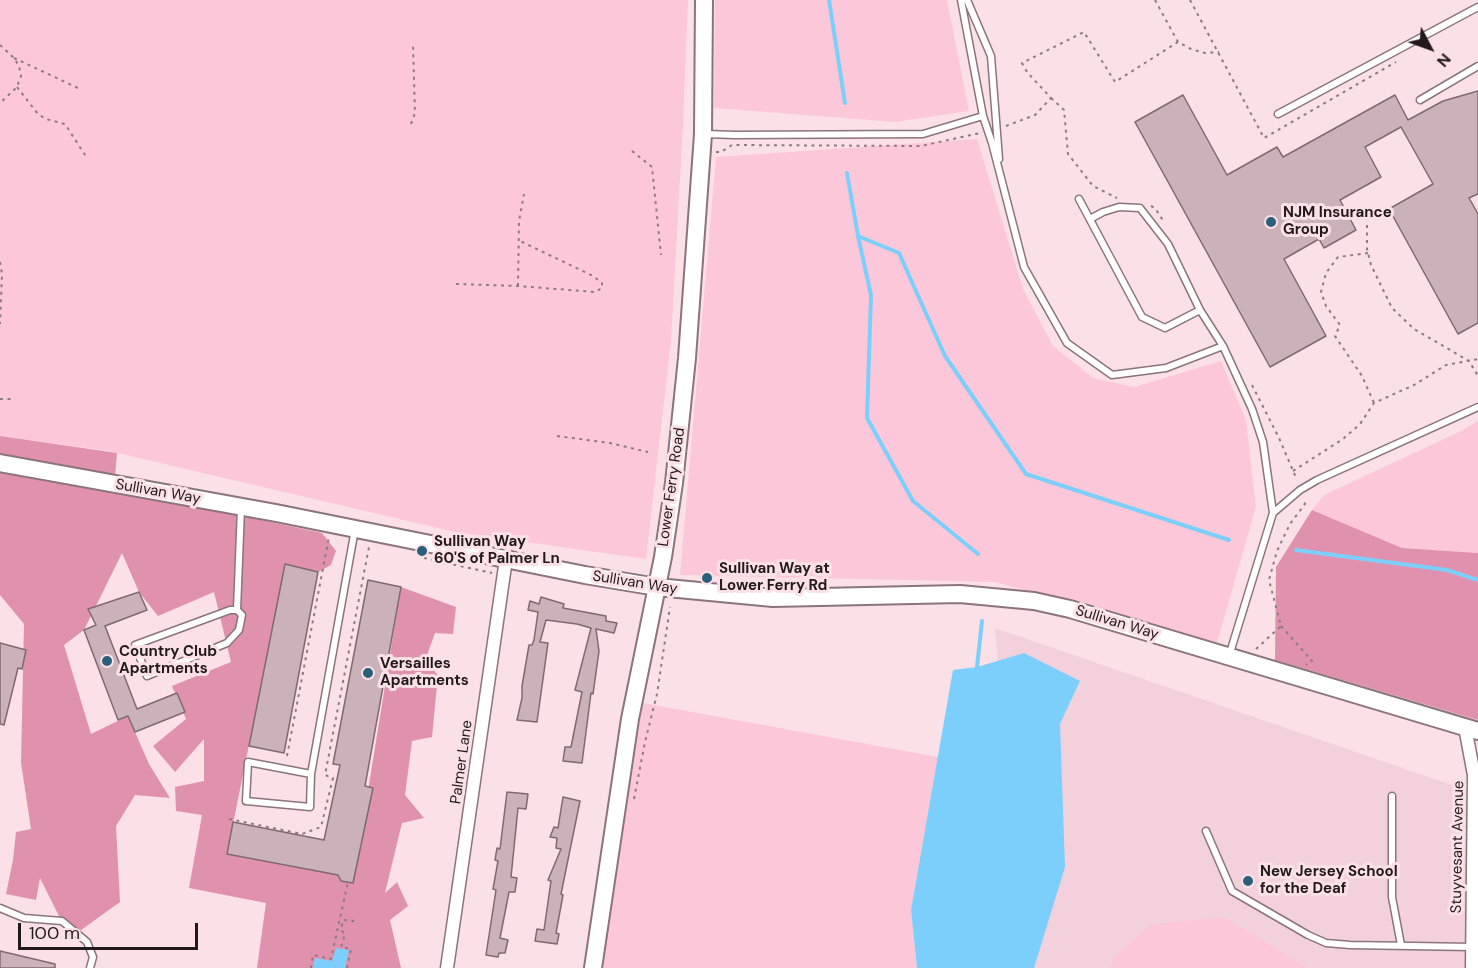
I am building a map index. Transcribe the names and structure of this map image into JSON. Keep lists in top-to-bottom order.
{
  "streets": {
    "main road": ["Lower Ferry Road", "Sullivan Way"],
    "street": ["Palmer Lane", "Stuyvesant Avenue"]
  },
  "crossings": [
    ["Lower Ferry Road", "Sullivan Way"],
    ["Sullivan Way", "Palmer Lane"],
    ["Sullivan Way", "Stuyvesant Avenue"]
  ],
  "places": [
    "NJM Insurance Group",
    "Sullivan Way 60'S of Palmer Ln",
    "Sullivan Way at Lower Ferry Rd",
    "Country Club Apartments",
    "Versailles Apartments",
    "New Jersey School for the Deaf"
  ],
  "scale_bar": "100 m",
  "north": "bottom right"
}
